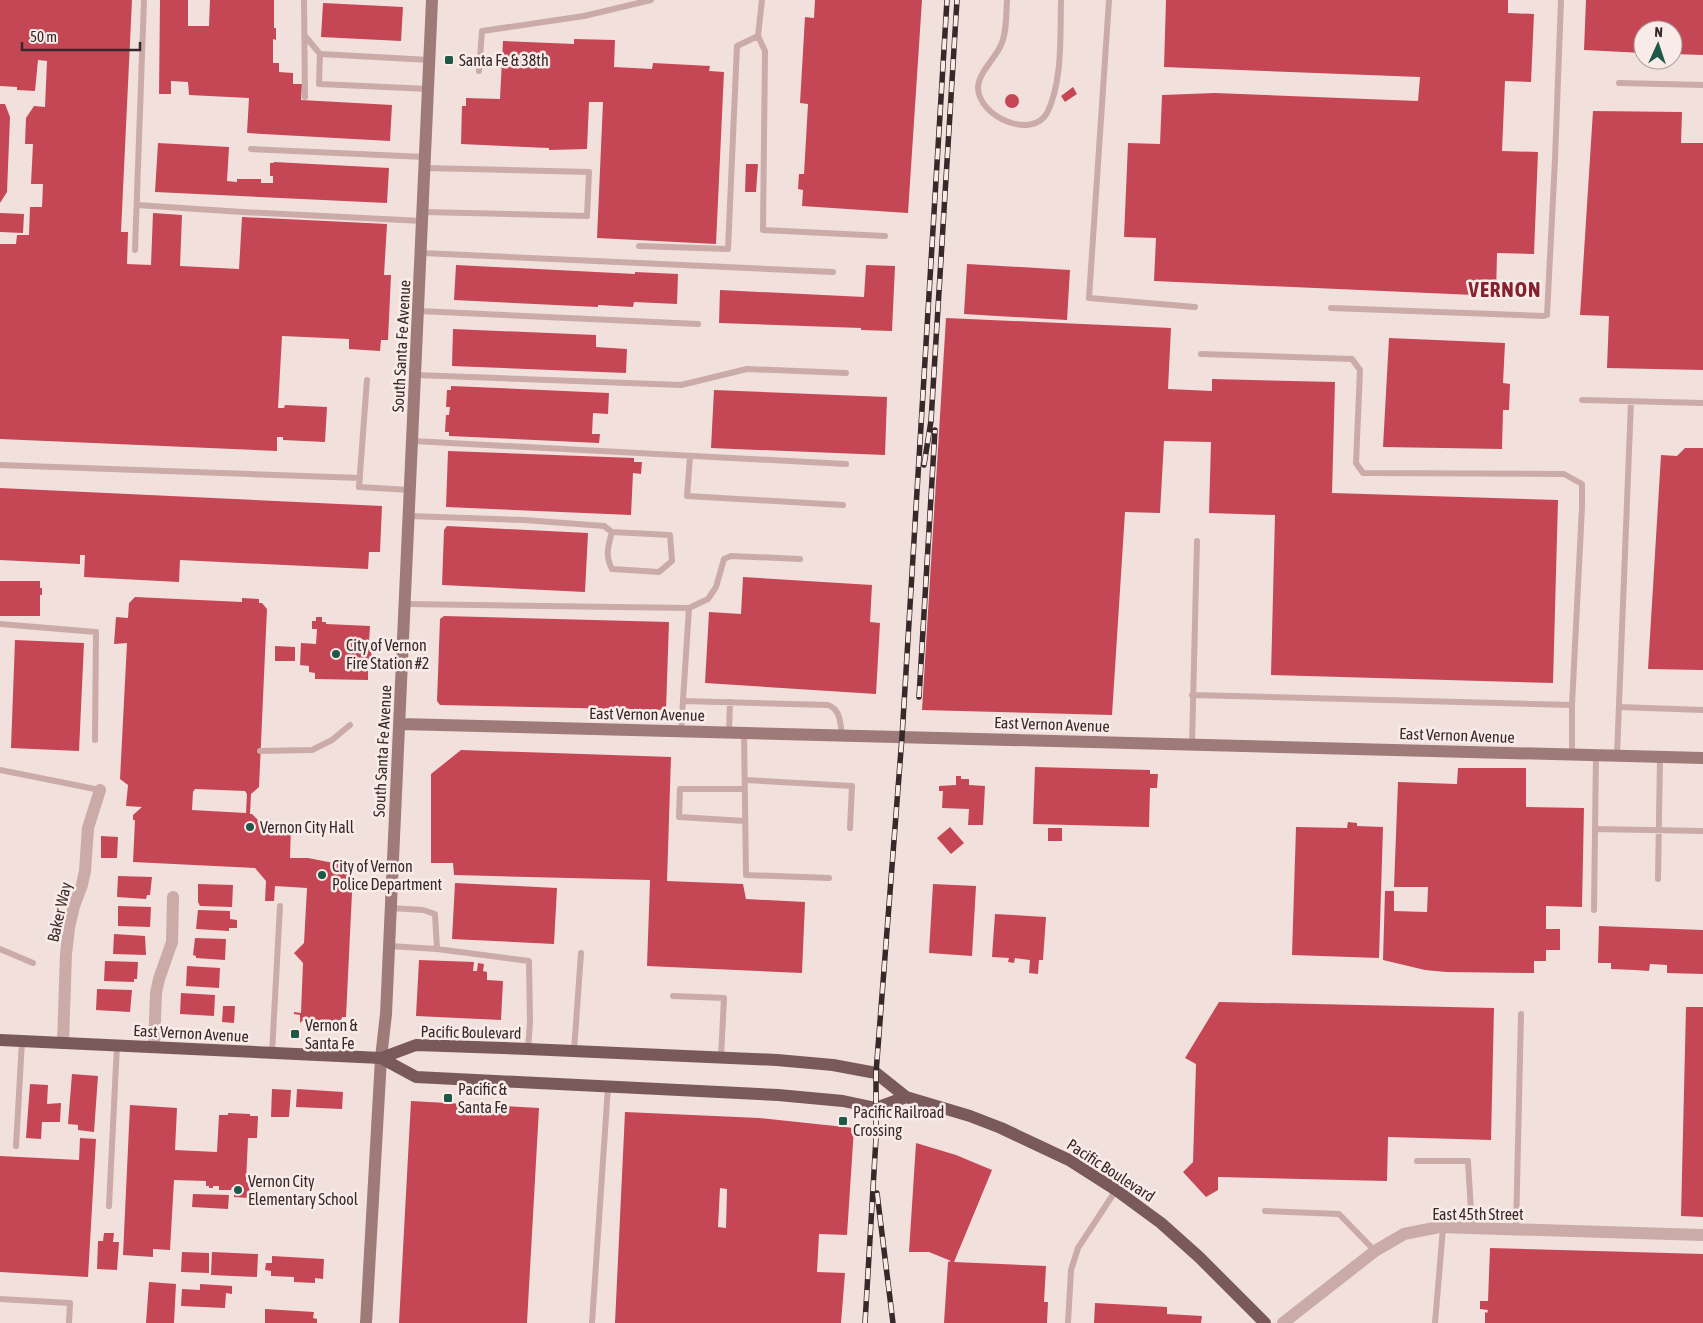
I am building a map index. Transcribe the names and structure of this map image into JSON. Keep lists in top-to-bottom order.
{
  "streets": {
    "main road": ["South Santa Fe Avenue", "East Vernon Avenue", "Pacific Boulevard"],
    "street": ["Baker Way", "East 45th Street"]
  },
  "crossings": [
    ["South Santa Fe Avenue", "East Vernon Avenue"],
    ["South Santa Fe Avenue", "Pacific Boulevard"],
    ["East Vernon Avenue", "Baker Way"],
    ["East Vernon Avenue", "Pacific Boulevard"]
  ],
  "districts": ["VERNON"],
  "places": {
    "transit": [
      "Santa Fe & 38th",
      "Vernon & Santa Fe",
      "Pacific & Santa Fe",
      "Pacific Railroad Crossing"
    ],
    "other": [
      "City of Vernon Fire Station #2",
      "Vernon City Hall",
      "City of Vernon Police Department",
      "Vernon City Elementary School"
    ]
  },
  "scale_bar": "50 m",
  "north": "top"
}
